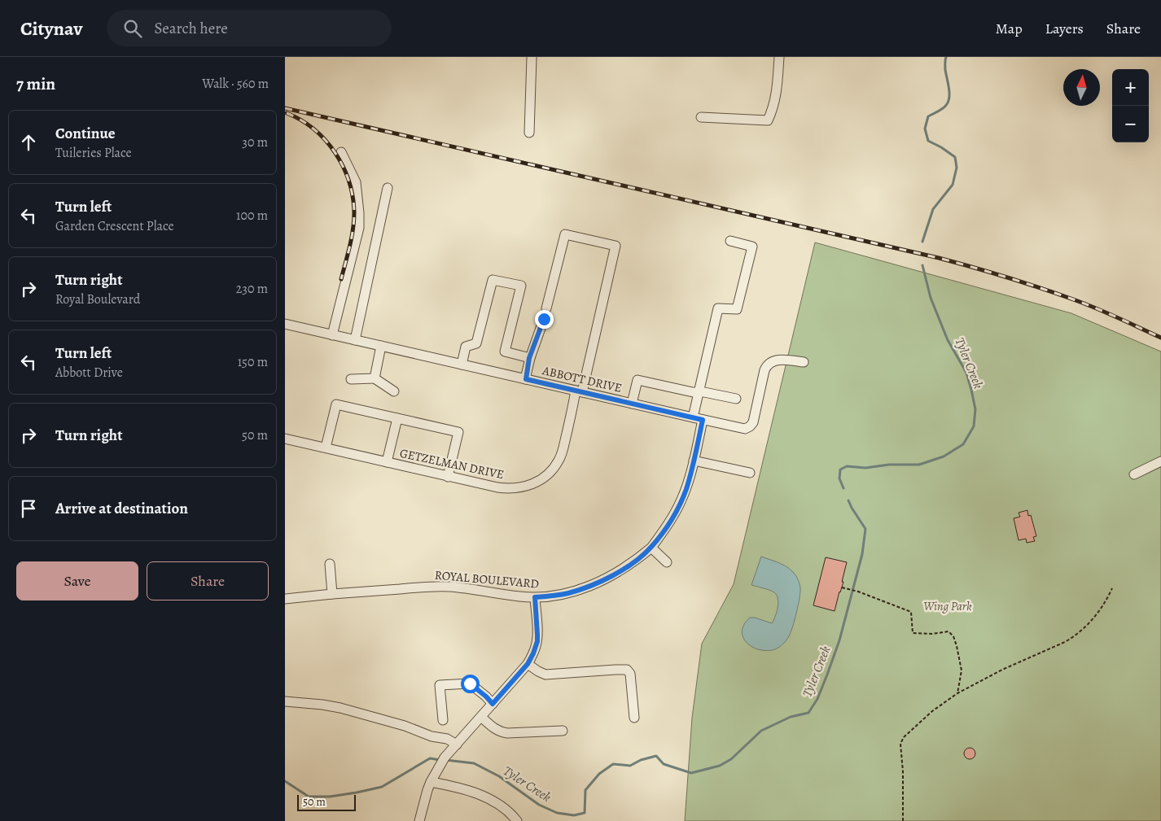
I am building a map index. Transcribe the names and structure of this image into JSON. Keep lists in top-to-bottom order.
{
  "streets": {
    "street": ["ABBOTT DRIVE", "GETZELMAN DRIVE", "ROYAL BOULEVARD"]
  },
  "crossings": [
    ["ABBOTT DRIVE", "GETZELMAN DRIVE"],
    ["ABBOTT DRIVE", "ROYAL BOULEVARD"]
  ],
  "water": ["Tyler Creek"],
  "parks": ["Wing Park"],
  "scale_bar": "50 m",
  "north": "top",
  "page": {
    "header": "Citynav",
    "search": "Search here",
    "nav": ["Map", "Layers", "Share"],
    "heading": ["7 min", "Walk · 560 m"],
    "map_buttons": ["+", "−"],
    "list": [
      ["Continue", "Tuileries Place", "30 m"],
      ["Turn left", "Garden Crescent Place", "100 m"],
      ["Turn right", "Royal Boulevard", "230 m"],
      ["Turn left", "Abbott Drive", "150 m"],
      ["Turn right", "50 m"],
      "Arrive at destination"
    ],
    "buttons": ["Save", "Share"],
    "scale": "50 m"
  }
}
